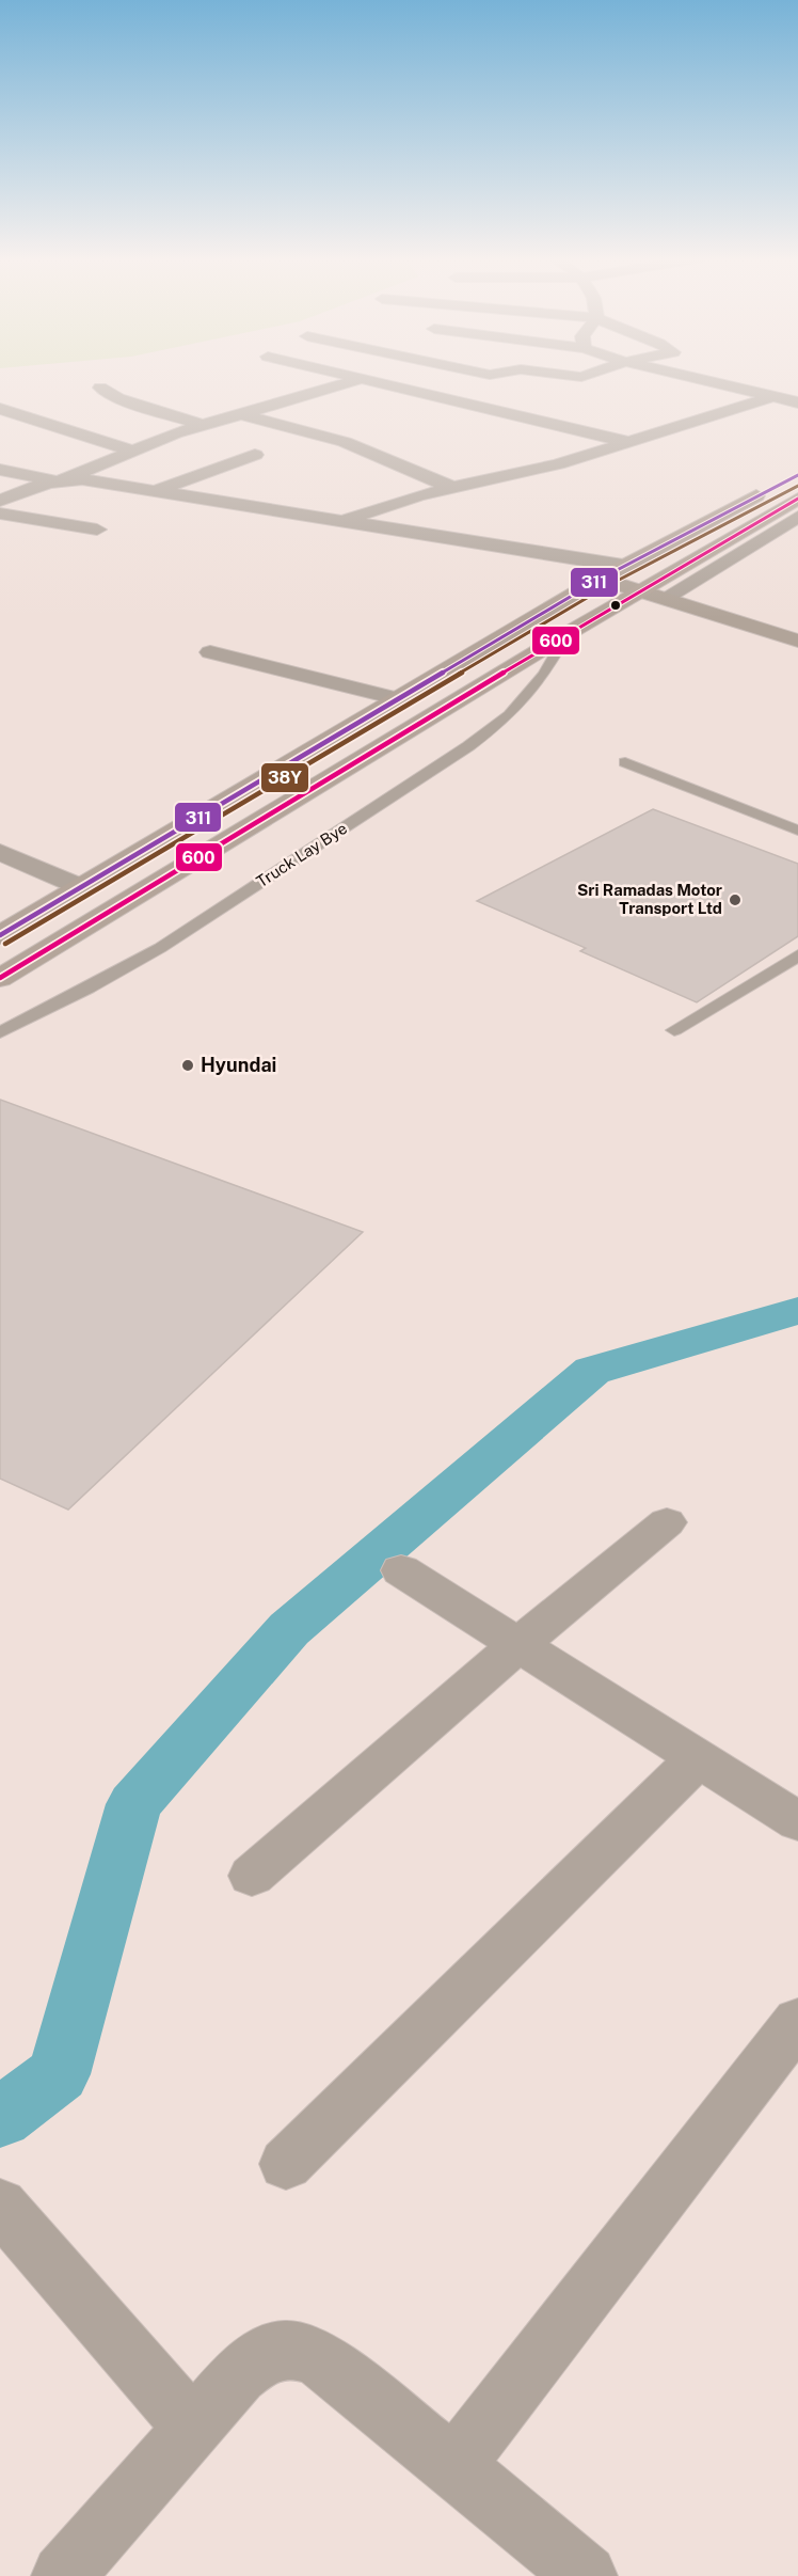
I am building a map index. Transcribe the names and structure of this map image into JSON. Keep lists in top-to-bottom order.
{
  "streets": {
    "lane": ["Truck Lay Bye"]
  },
  "places": ["Sri Ramadas Motor Transport Ltd", "Hyundai"],
  "lines": ["transit line 311", "transit line 38Y", "transit line 600"]
}
